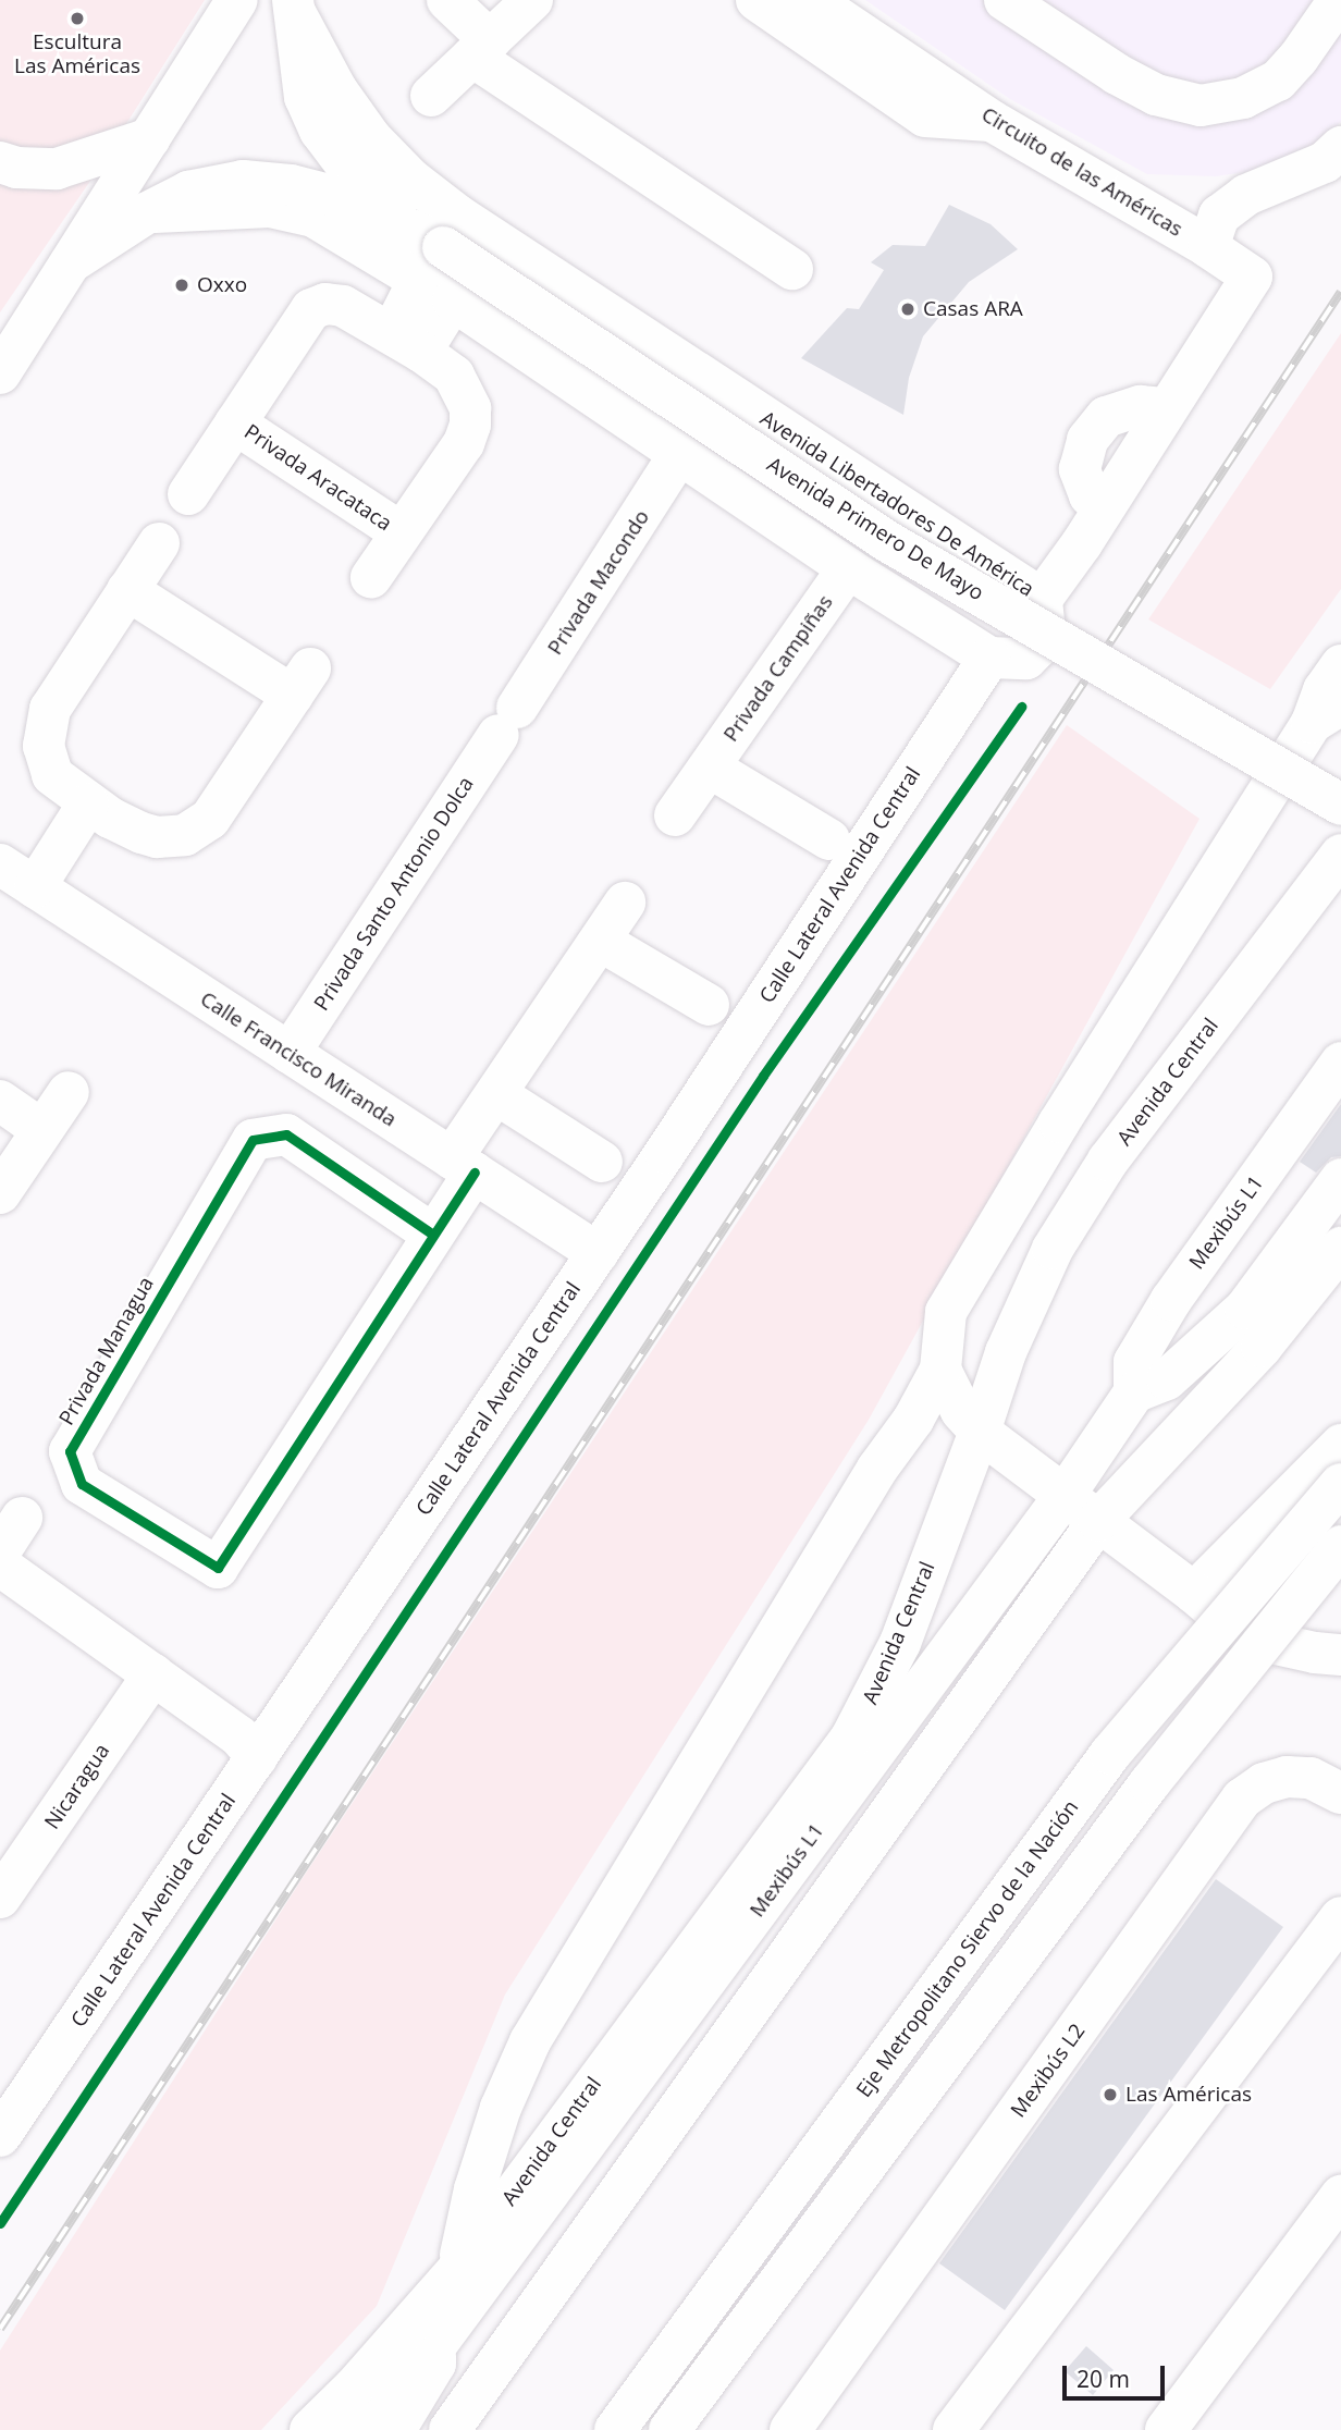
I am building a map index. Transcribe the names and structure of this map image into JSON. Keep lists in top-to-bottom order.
{
  "streets": {
    "main road": [
      "Circuito de las Américas",
      "Privada Aracataca",
      "Avenida Libertadores De América",
      "Avenida Primero De Mayo",
      "Privada Macondo",
      "Privada Campiñas",
      "Calle Lateral Avenida Central",
      "Privada Santo Antonio Dolca",
      "Calle Francisco Miranda",
      "Avenida Central",
      "Mexibús L1",
      "Privada Managua",
      "Nicaragua",
      "Eje Metropolitano Siervo de la Nación",
      "Mexibús L2"
    ]
  },
  "crossings": [
    ["Avenida Libertadores De América", "Avenida Primero De Mayo"],
    ["Avenida Libertadores De América", "Calle Lateral Avenida Central"],
    ["Privada Macondo", "Privada Santo Antonio Dolca"],
    ["Calle Lateral Avenida Central", "Calle Francisco Miranda"],
    ["Privada Santo Antonio Dolca", "Calle Francisco Miranda"],
    ["Calle Francisco Miranda", "Privada Managua"]
  ],
  "places": [
    "Escultura Las Américas",
    "Oxxo",
    "Casas ARA",
    "Las Américas"
  ],
  "scale_bar": "20 m"
}
